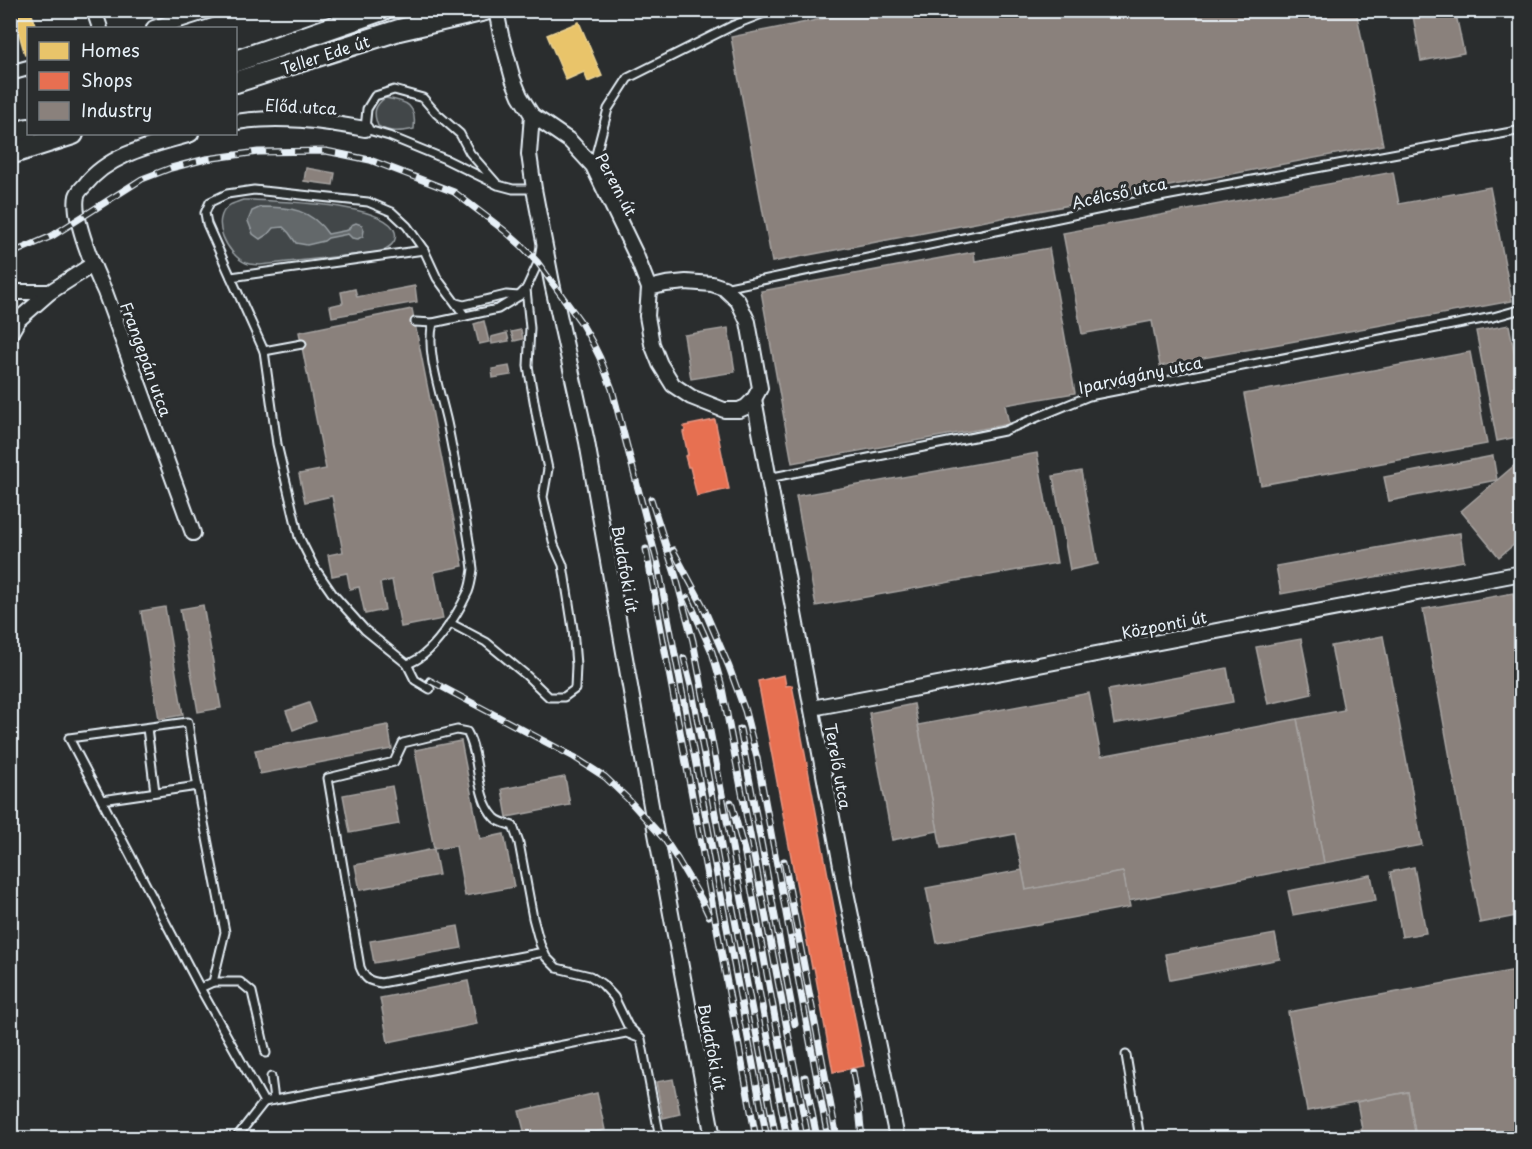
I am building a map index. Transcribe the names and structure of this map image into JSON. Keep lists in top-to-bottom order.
{
  "streets": {
    "main road": ["Teller Ede út"],
    "street": [
      "Előd utca",
      "Perem út",
      "Frangepán utca",
      "Budafoki út",
      "Központi út",
      "Terelő utca"
    ],
    "lane": ["Acélcső utca", "Iparvágány utca"]
  },
  "crossings": [
    ["Perem út", "Acélcső utca"],
    ["Perem út", "Budafoki út"],
    ["Perem út", "Terelő utca"],
    ["Acélcső utca", "Terelő utca"],
    ["Iparvágány utca", "Terelő utca"],
    ["Központi út", "Terelő utca"]
  ],
  "legend": ["Homes", "Shops", "Industry"]
}
